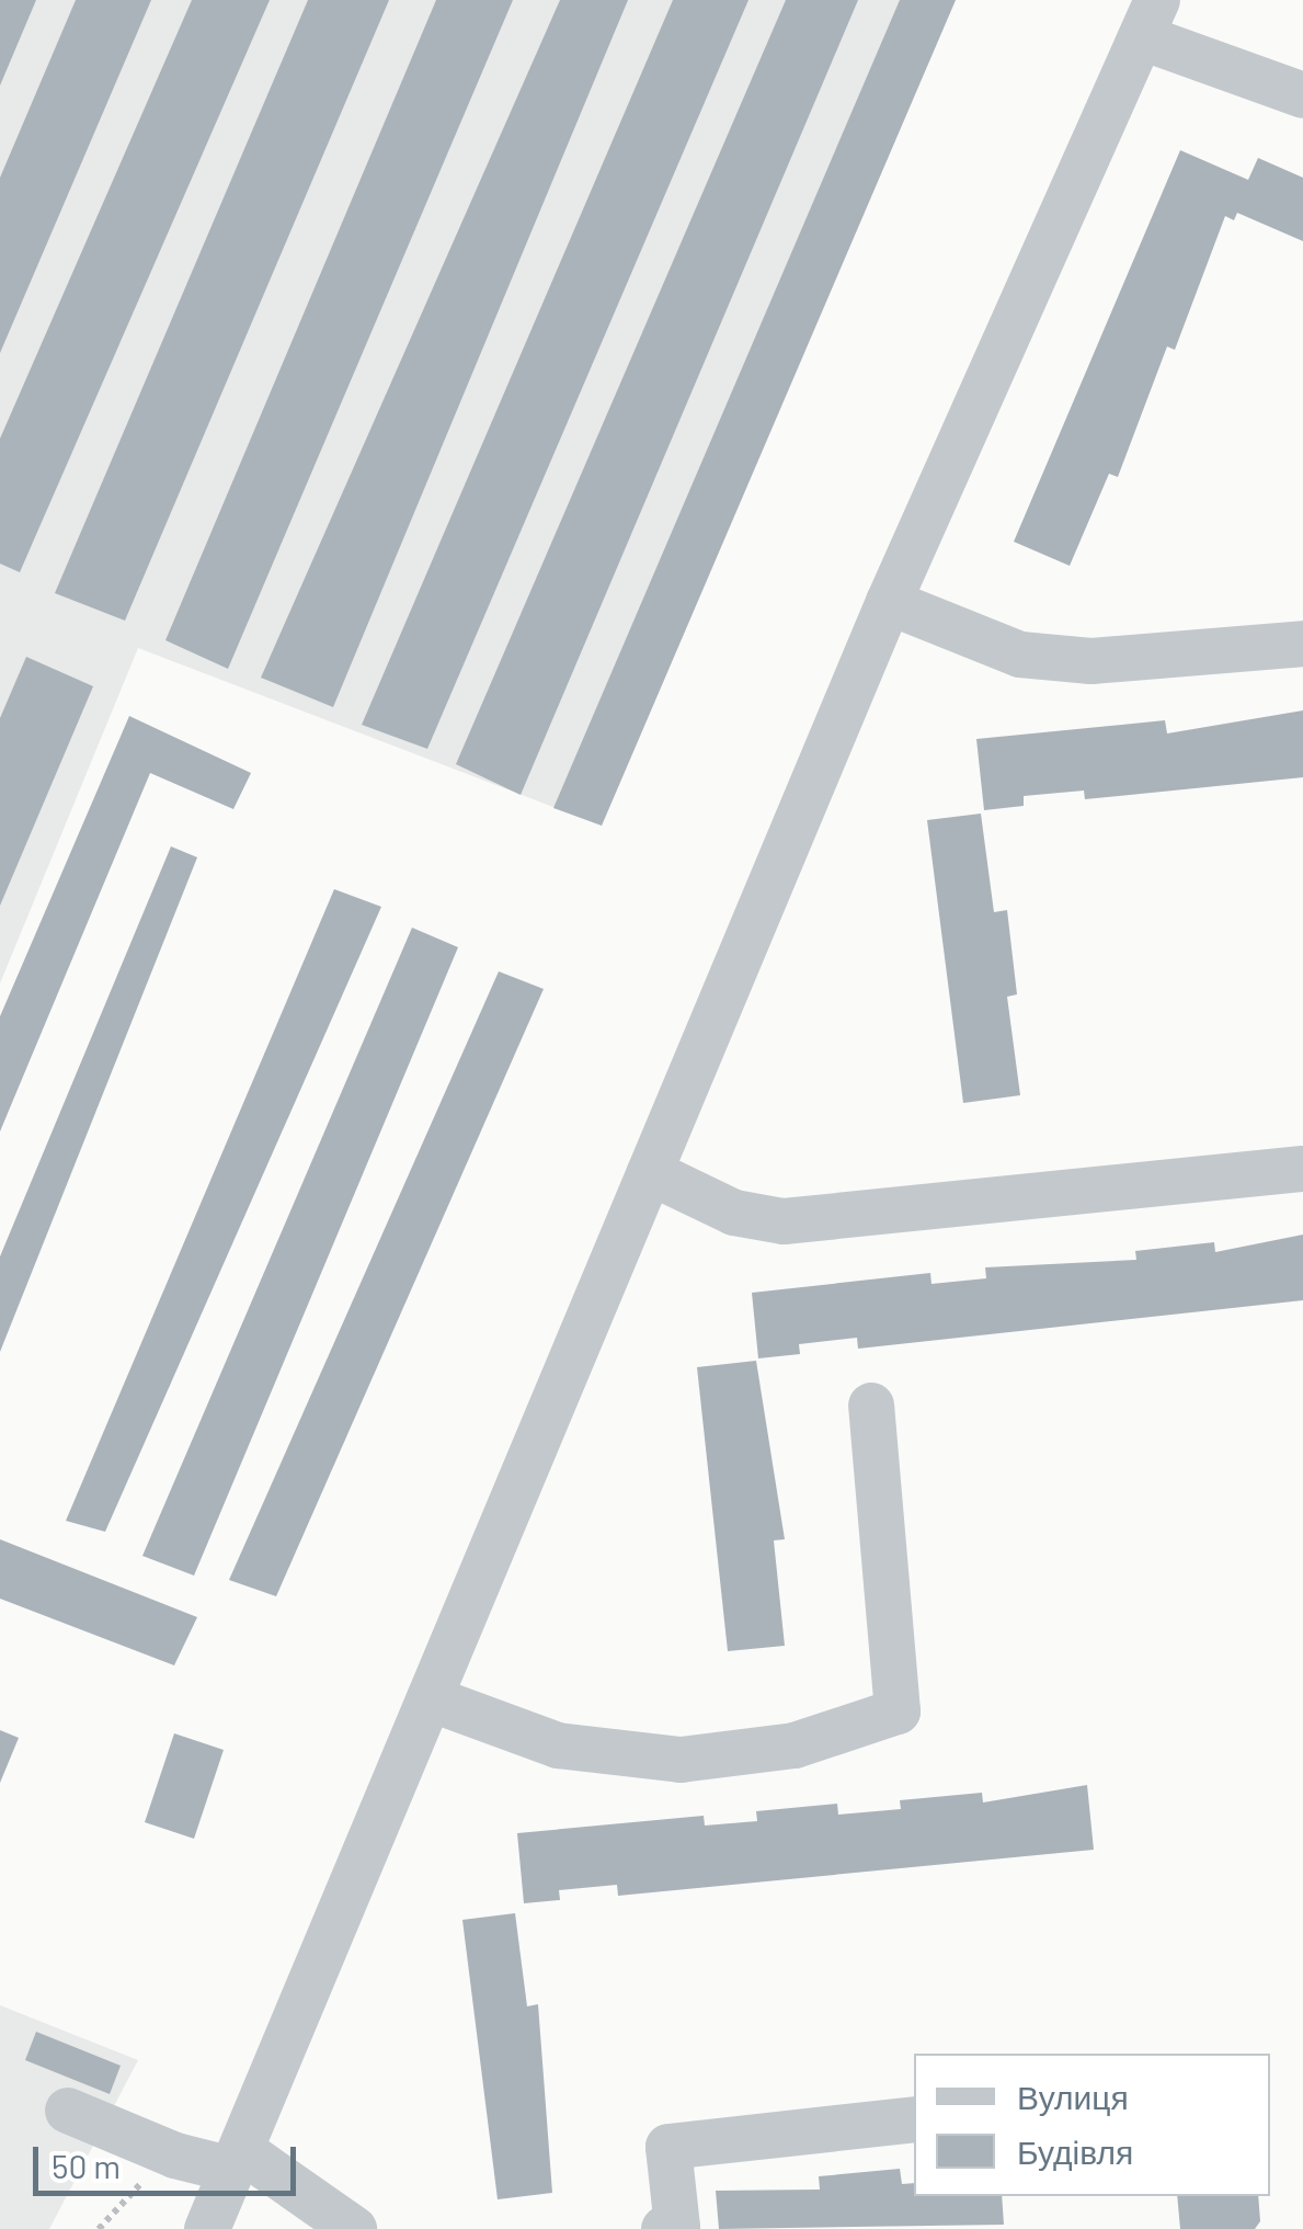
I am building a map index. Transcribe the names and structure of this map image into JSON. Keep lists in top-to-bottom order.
{
  "legend": ["Вулиця", "Будівля"],
  "scale_bar": "50 m"
}
